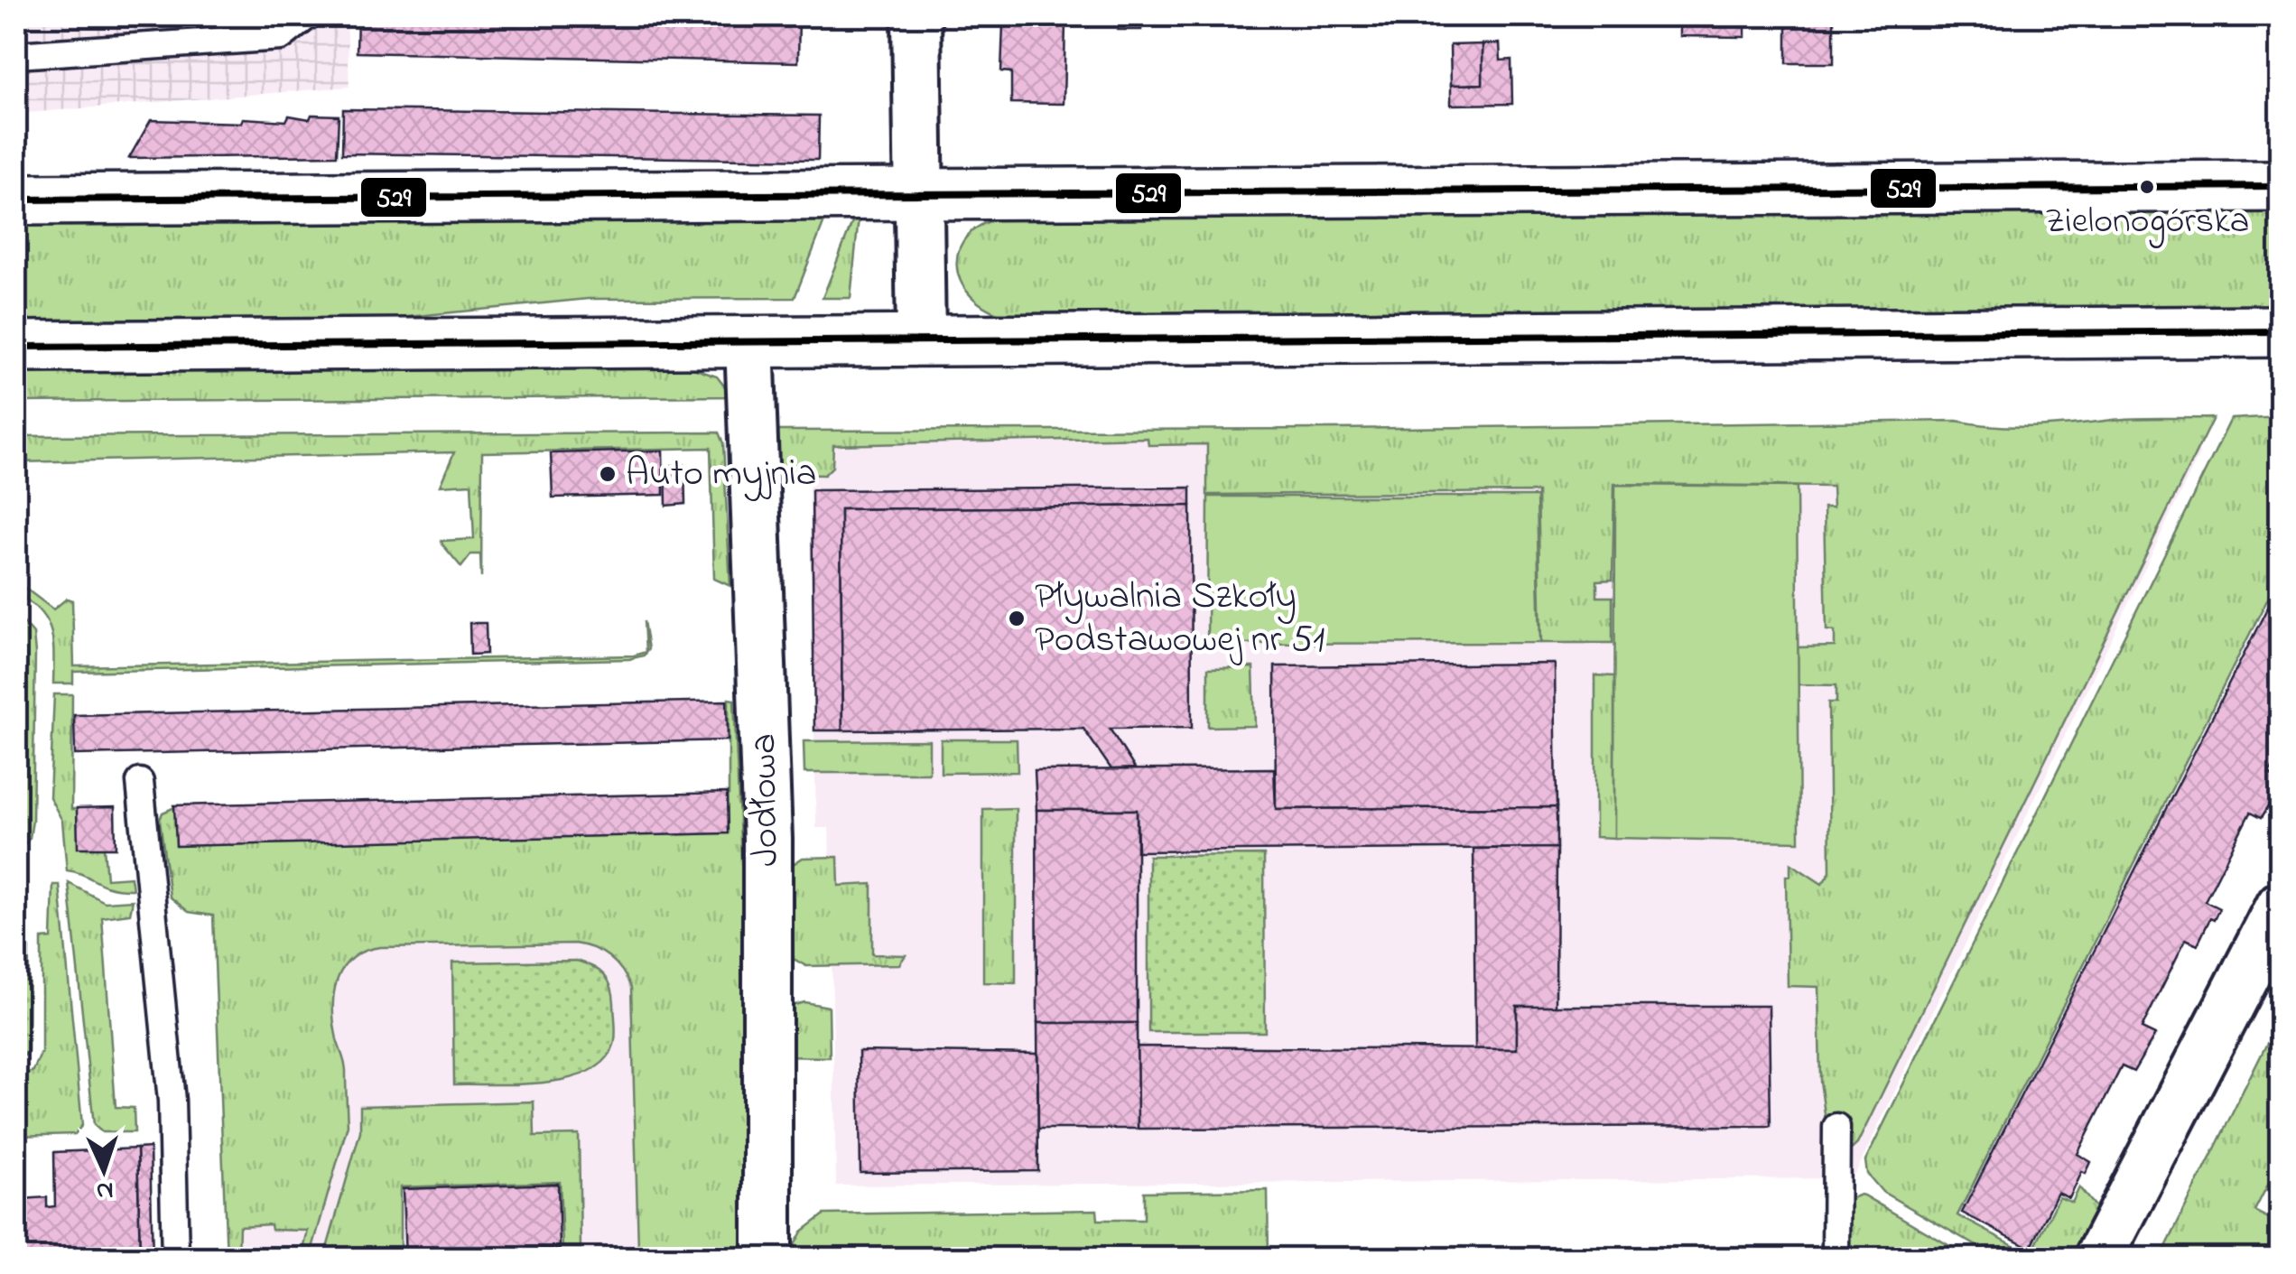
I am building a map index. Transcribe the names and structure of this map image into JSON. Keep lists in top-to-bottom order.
{
  "streets": {
    "street": ["Jodłowa"]
  },
  "places": ["Zielonogórska", "Auto myjnia", "Pływalnia Szkoły Podstawowej nr 51"],
  "lines": ["transit line 529"],
  "north": "bottom"
}
